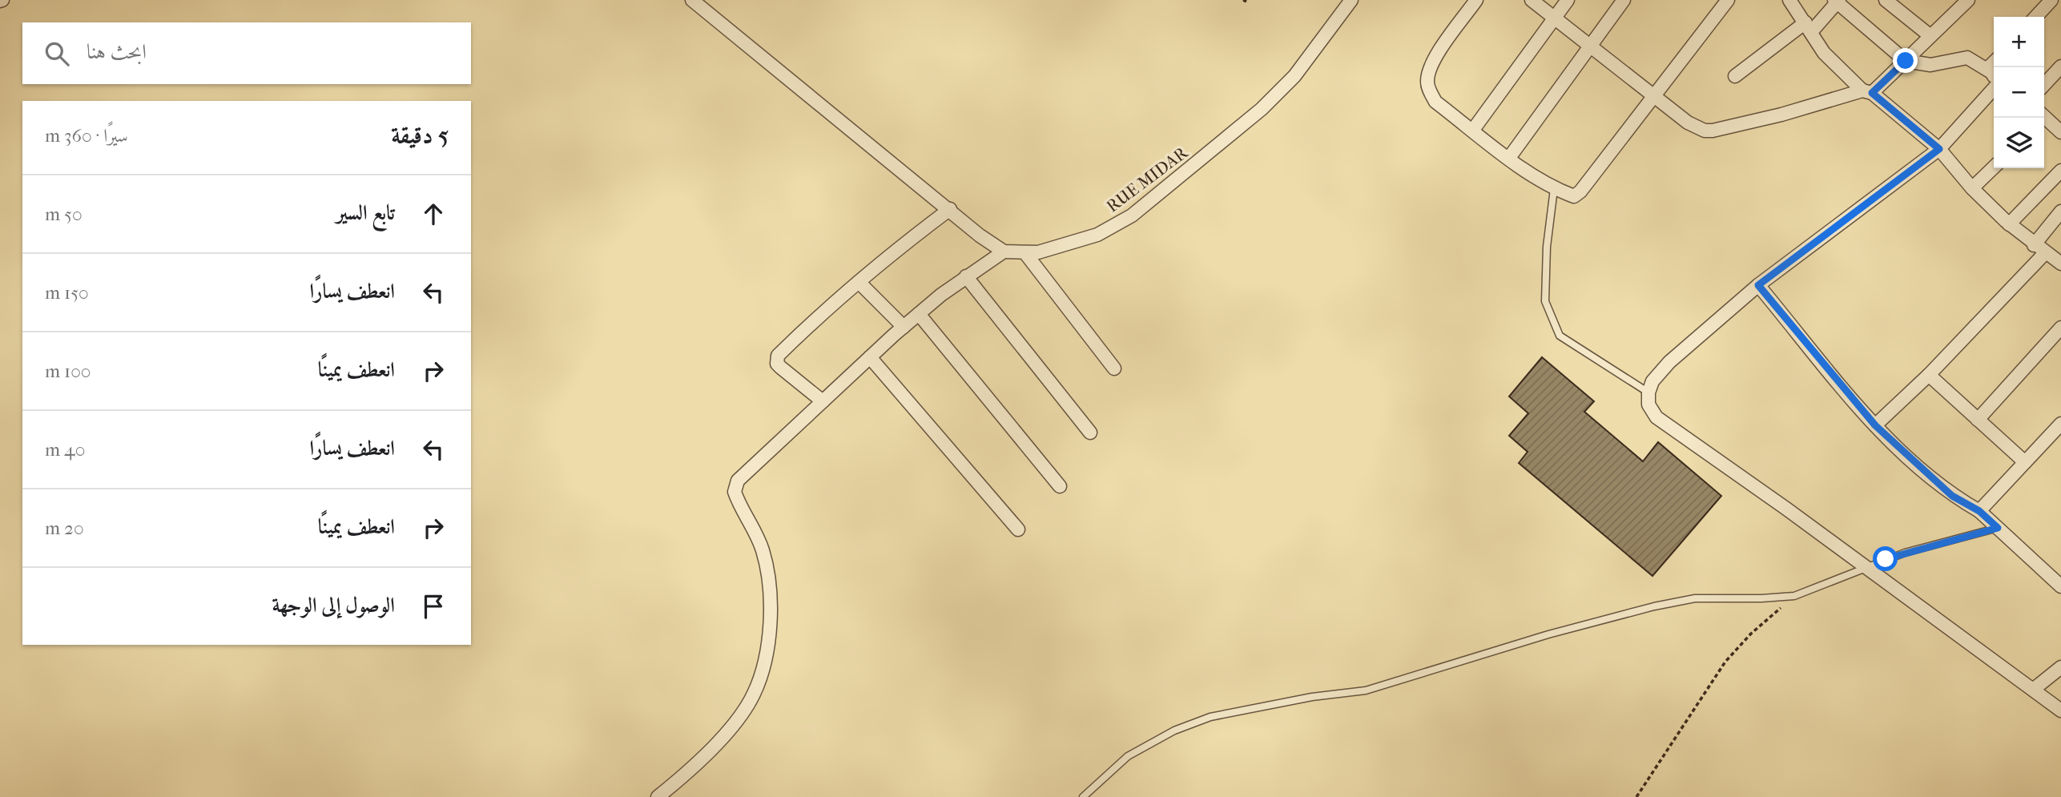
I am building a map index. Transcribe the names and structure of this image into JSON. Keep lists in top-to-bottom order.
{
  "streets": {
    "street": ["RUE MIDAR"]
  },
  "page": {
    "map_buttons": ["+", "−"],
    "search": "ابحث هنا",
    "heading": ["5 دقيقة", "سيرًا · 360 m"],
    "list": [
      ["تابع السير", "50 m"],
      ["انعطف يسارًا", "150 m"],
      ["انعطف يمينًا", "100 m"],
      ["انعطف يسارًا", "40 m"],
      ["انعطف يمينًا", "20 m"],
      "الوصول إلى الوجهة"
    ]
  }
}
